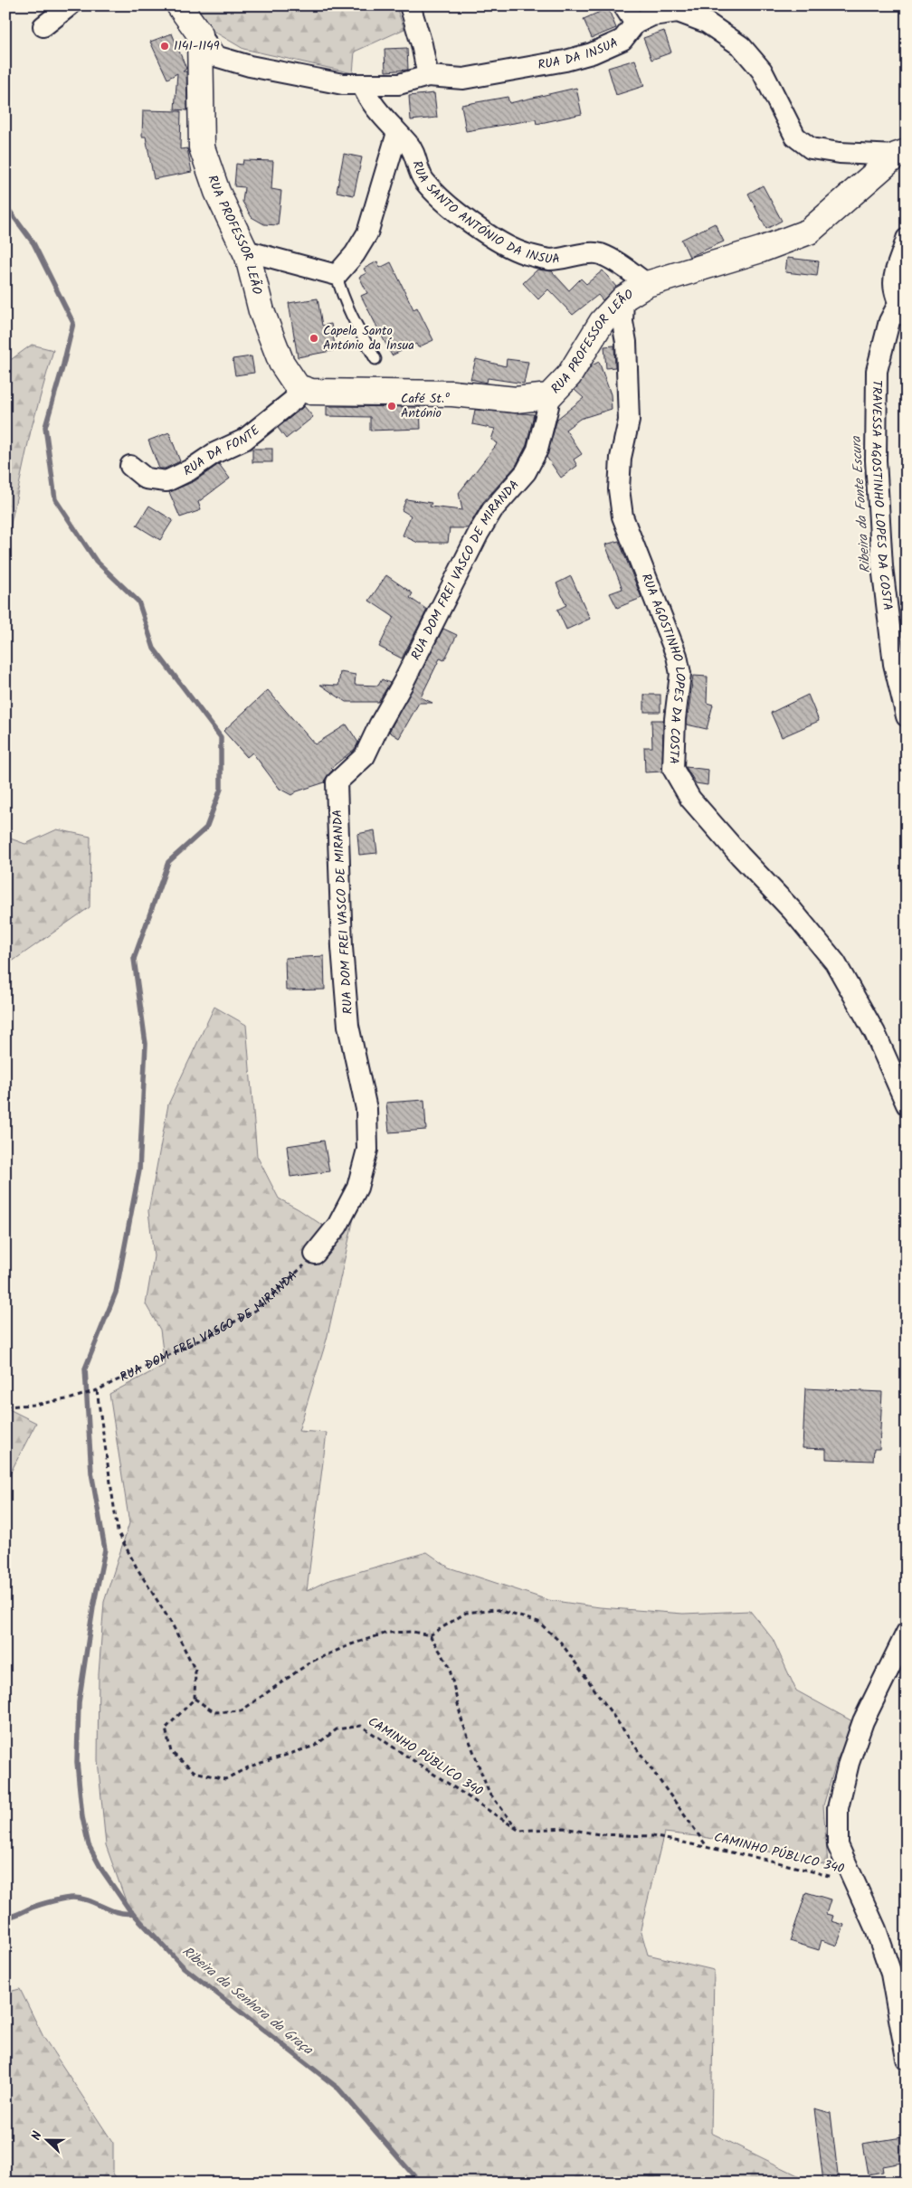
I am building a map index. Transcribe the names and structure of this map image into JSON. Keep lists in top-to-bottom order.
{
  "streets": {
    "street": [
      "RUA DA INSUA",
      "RUA SANTO ANTÓNIO DA INSUA",
      "RUA PROFESSOR LEÃO",
      "RUA DA FONTE",
      "TRAVESSA AGOSTINHO LOPES DA COSTA",
      "RUA DOM FREI VASCO DE MIRANDA",
      "RUA AGOSTINHO LOPES DA COSTA"
    ],
    "path": ["CAMINHO PÚBLICO 340"]
  },
  "crossings": [
    ["RUA DA INSUA", "RUA SANTO ANTÓNIO DA INSUA"],
    ["RUA DA INSUA", "RUA PROFESSOR LEÃO"],
    ["RUA SANTO ANTÓNIO DA INSUA", "RUA PROFESSOR LEÃO"],
    ["RUA PROFESSOR LEÃO", "RUA DA FONTE"],
    ["RUA PROFESSOR LEÃO", "RUA DOM FREI VASCO DE MIRANDA"],
    ["RUA PROFESSOR LEÃO", "RUA AGOSTINHO LOPES DA COSTA"]
  ],
  "water": ["Ribeira da Fonte Escura", "Ribeira da Senhora da Graça"],
  "places": ["1141-1149", "Capela Santo António da Ínsua", "Café St.º António"],
  "north": "left"
}
